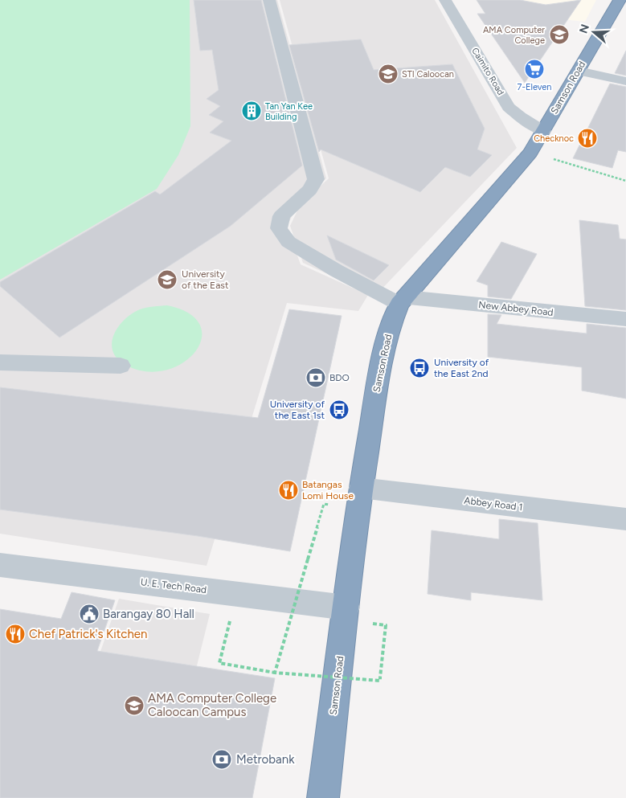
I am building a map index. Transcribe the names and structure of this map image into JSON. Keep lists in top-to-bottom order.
{
  "streets": {
    "highway": ["Samson Road"],
    "street": [
      "Caimito Road",
      "New Abbey Road",
      "Abbey Road 1",
      "U. E. Tech Road"
    ]
  },
  "crossings": [
    ["Caimito Road", "Samson Road"],
    ["Samson Road", "New Abbey Road"],
    ["Samson Road", "Abbey Road 1"],
    ["Samson Road", "U. E. Tech Road"]
  ],
  "places": {
    "school or university": [
      "AMA Computer College",
      "STI Caloocan",
      "University of the East",
      "AMA Computer College Caloocan Campus"
    ],
    "supermarket": ["7-Eleven"],
    "building": ["Tan Yan Kee Building"],
    "restaurant": ["Checknoc", "Batangas Lomi House", "Chef Patrick's Kitchen"],
    "bus stop": ["University of the East 2nd", "University of the East 1st"],
    "bank": ["BDO", "Metrobank"],
    "public building": ["Barangay 80 Hall"]
  },
  "north": "left"
}
